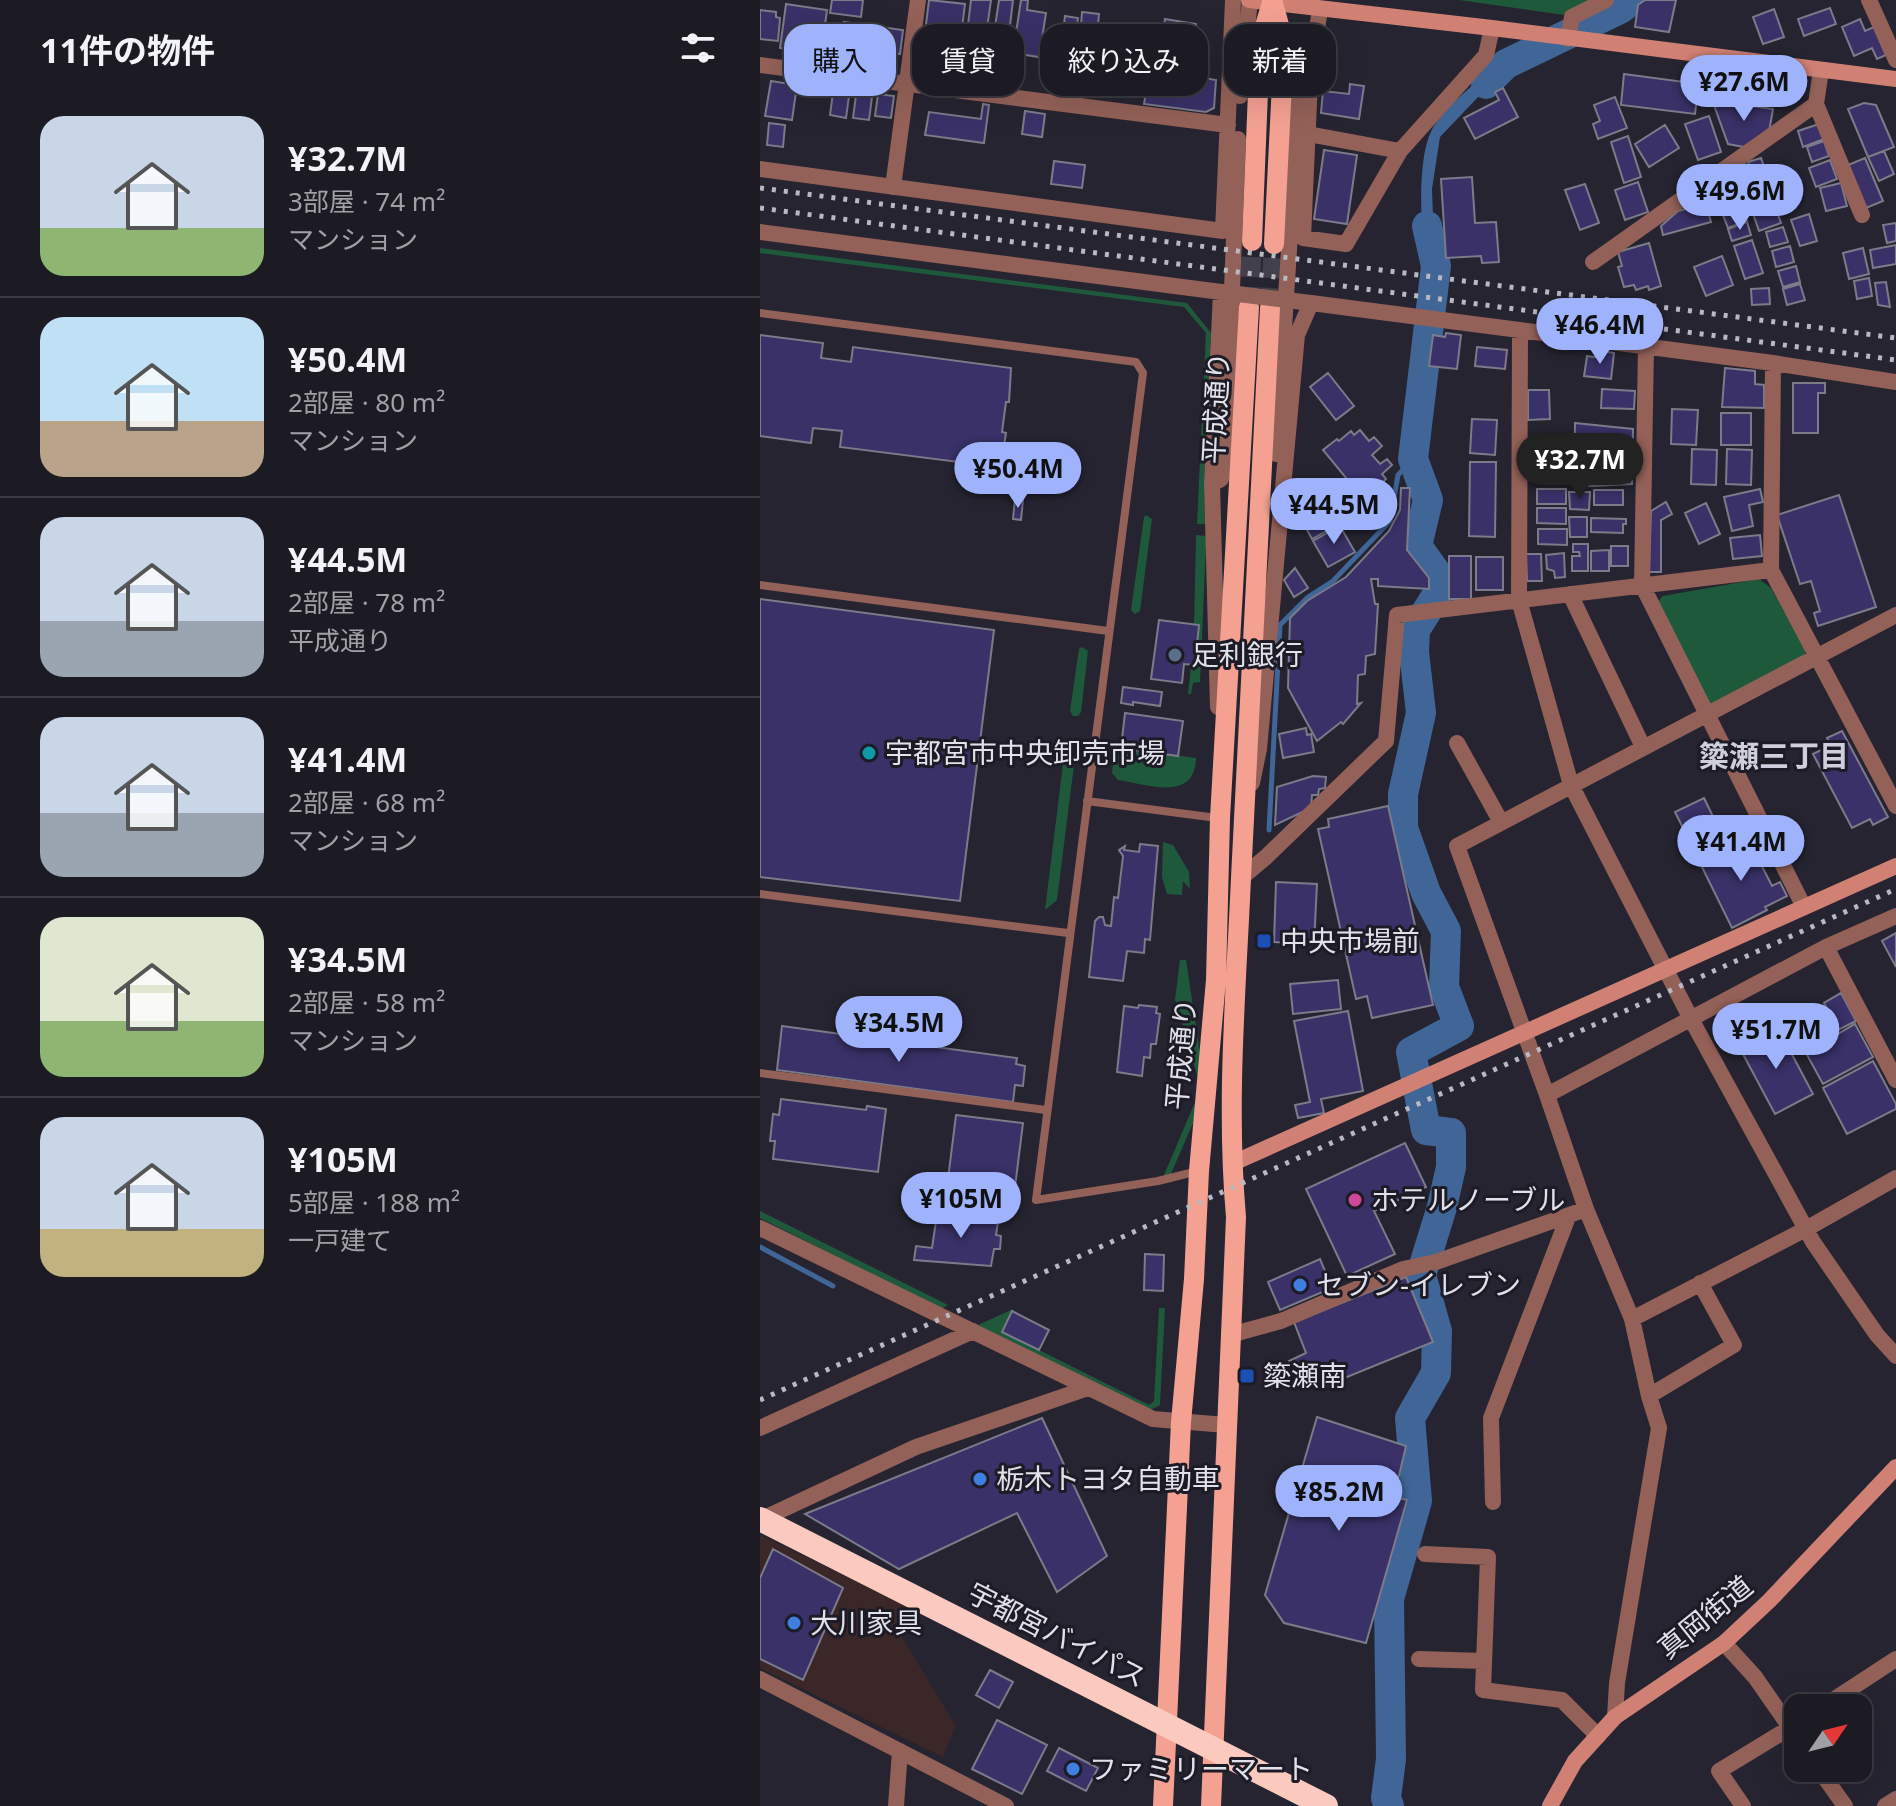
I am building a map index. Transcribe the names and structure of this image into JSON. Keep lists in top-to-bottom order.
{
  "streets": {
    "highway": ["宇都宮バイパス"],
    "main road": ["平成通り"],
    "street": ["真岡街道"]
  },
  "crossings": [
    ["平成通り", "宇都宮バイパス"]
  ],
  "districts": ["簗瀬三丁目"],
  "places": {
    "other": [
      "足利銀行",
      "宇都宮市中央卸売市場",
      "ホテルノーブル",
      "セブン-イレブン",
      "栃木トヨタ自動車",
      "大川家具",
      "ファミリーマート"
    ],
    "transit": ["中央市場前", "簗瀬南"]
  },
  "north": "top right",
  "page": {
    "heading": "11件の物件",
    "chip": [
      "購入",
      "賃貸",
      "絞り込み",
      "新着"
    ],
    "price": [
      "¥27.6M",
      "¥49.6M",
      "¥46.4M",
      "¥32.7M",
      "¥50.4M",
      "¥44.5M",
      "¥41.4M",
      "¥34.5M",
      "¥51.7M",
      "¥105M",
      "¥85.2M"
    ],
    "list": [
      {
        "name": "¥32.7M",
        "note": "3部屋 · 74 m² · マンション"
      },
      {
        "name": "¥50.4M",
        "note": "2部屋 · 80 m² · マンション"
      },
      {
        "name": "¥44.5M",
        "note": "2部屋 · 78 m² · 平成通り"
      },
      {
        "name": "¥41.4M",
        "note": "2部屋 · 68 m² · マンション"
      },
      {
        "name": "¥34.5M",
        "note": "2部屋 · 58 m² · マンション"
      },
      {
        "name": "¥105M",
        "note": "5部屋 · 188 m² · 一戸建て"
      }
    ]
  }
}
